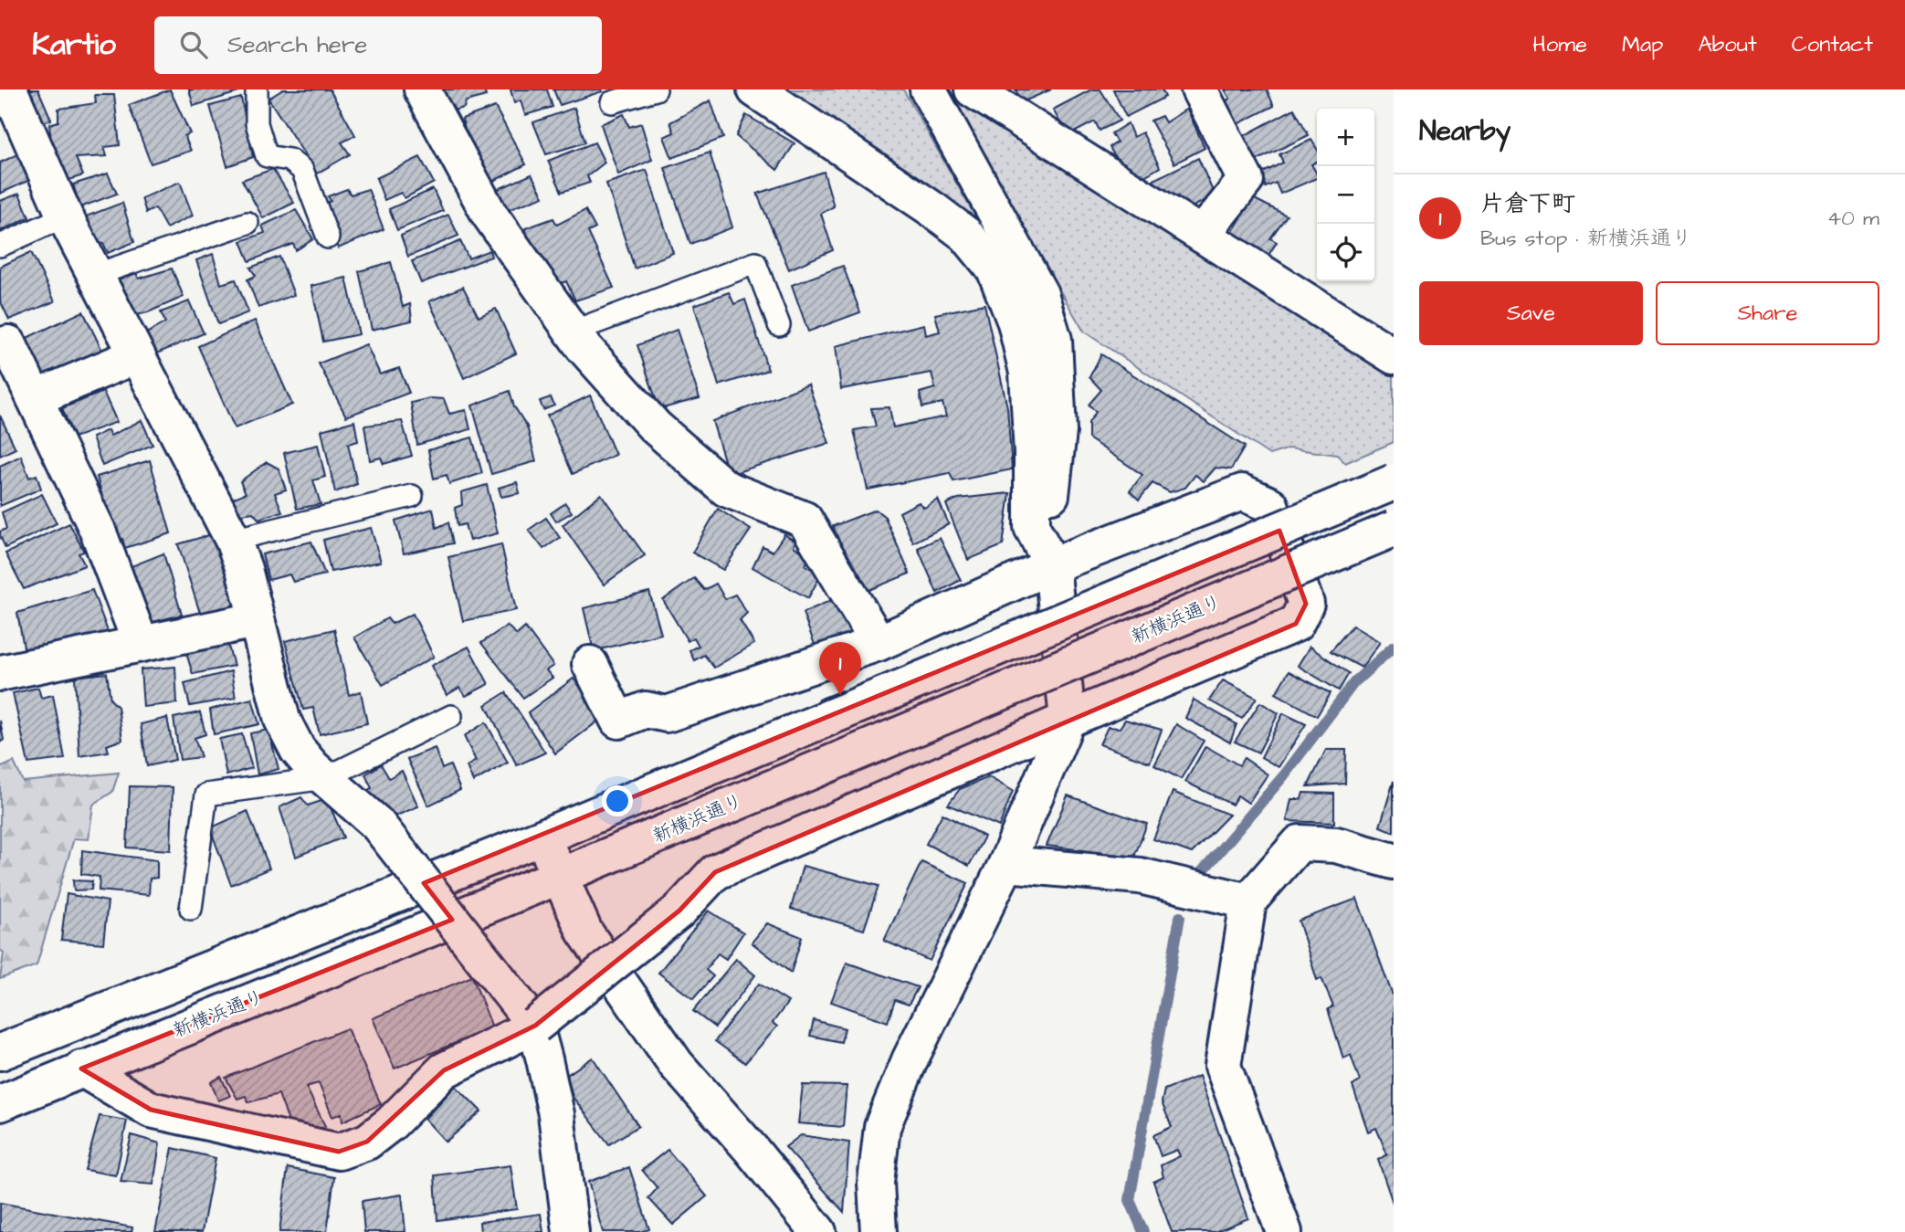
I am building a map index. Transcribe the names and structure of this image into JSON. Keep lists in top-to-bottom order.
{
  "streets": {
    "street": ["新横浜通り"]
  },
  "page": {
    "header": "Kartio",
    "search": "Search here",
    "nav": [
      "Home",
      "Map",
      "About",
      "Contact"
    ],
    "heading": "Nearby",
    "map_buttons": ["+", "−"],
    "list": [
      {
        "mark": "1",
        "name": "片倉下町",
        "note": "Bus stop · 新横浜通り",
        "value": "40 m"
      }
    ],
    "buttons": ["Save", "Share"],
    "pins": "1"
  }
}
